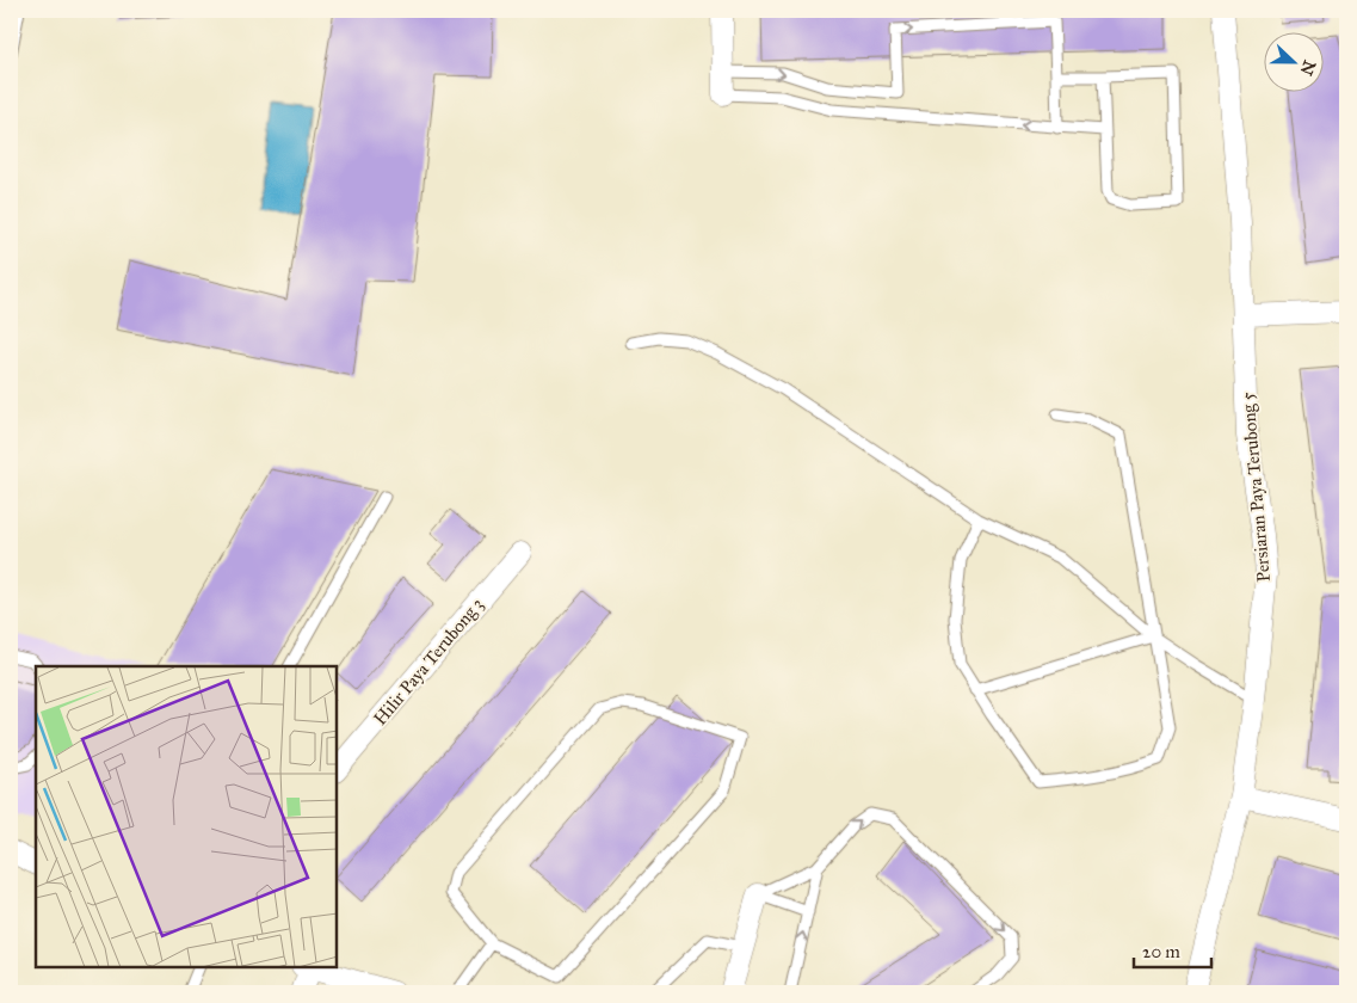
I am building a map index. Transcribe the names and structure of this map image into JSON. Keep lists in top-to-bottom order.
{
  "streets": {
    "street": ["Persiaran Paya Terubong 5", "Hilir Paya Terubong 3"]
  },
  "scale_bar": "20 m",
  "north": "right"
}
